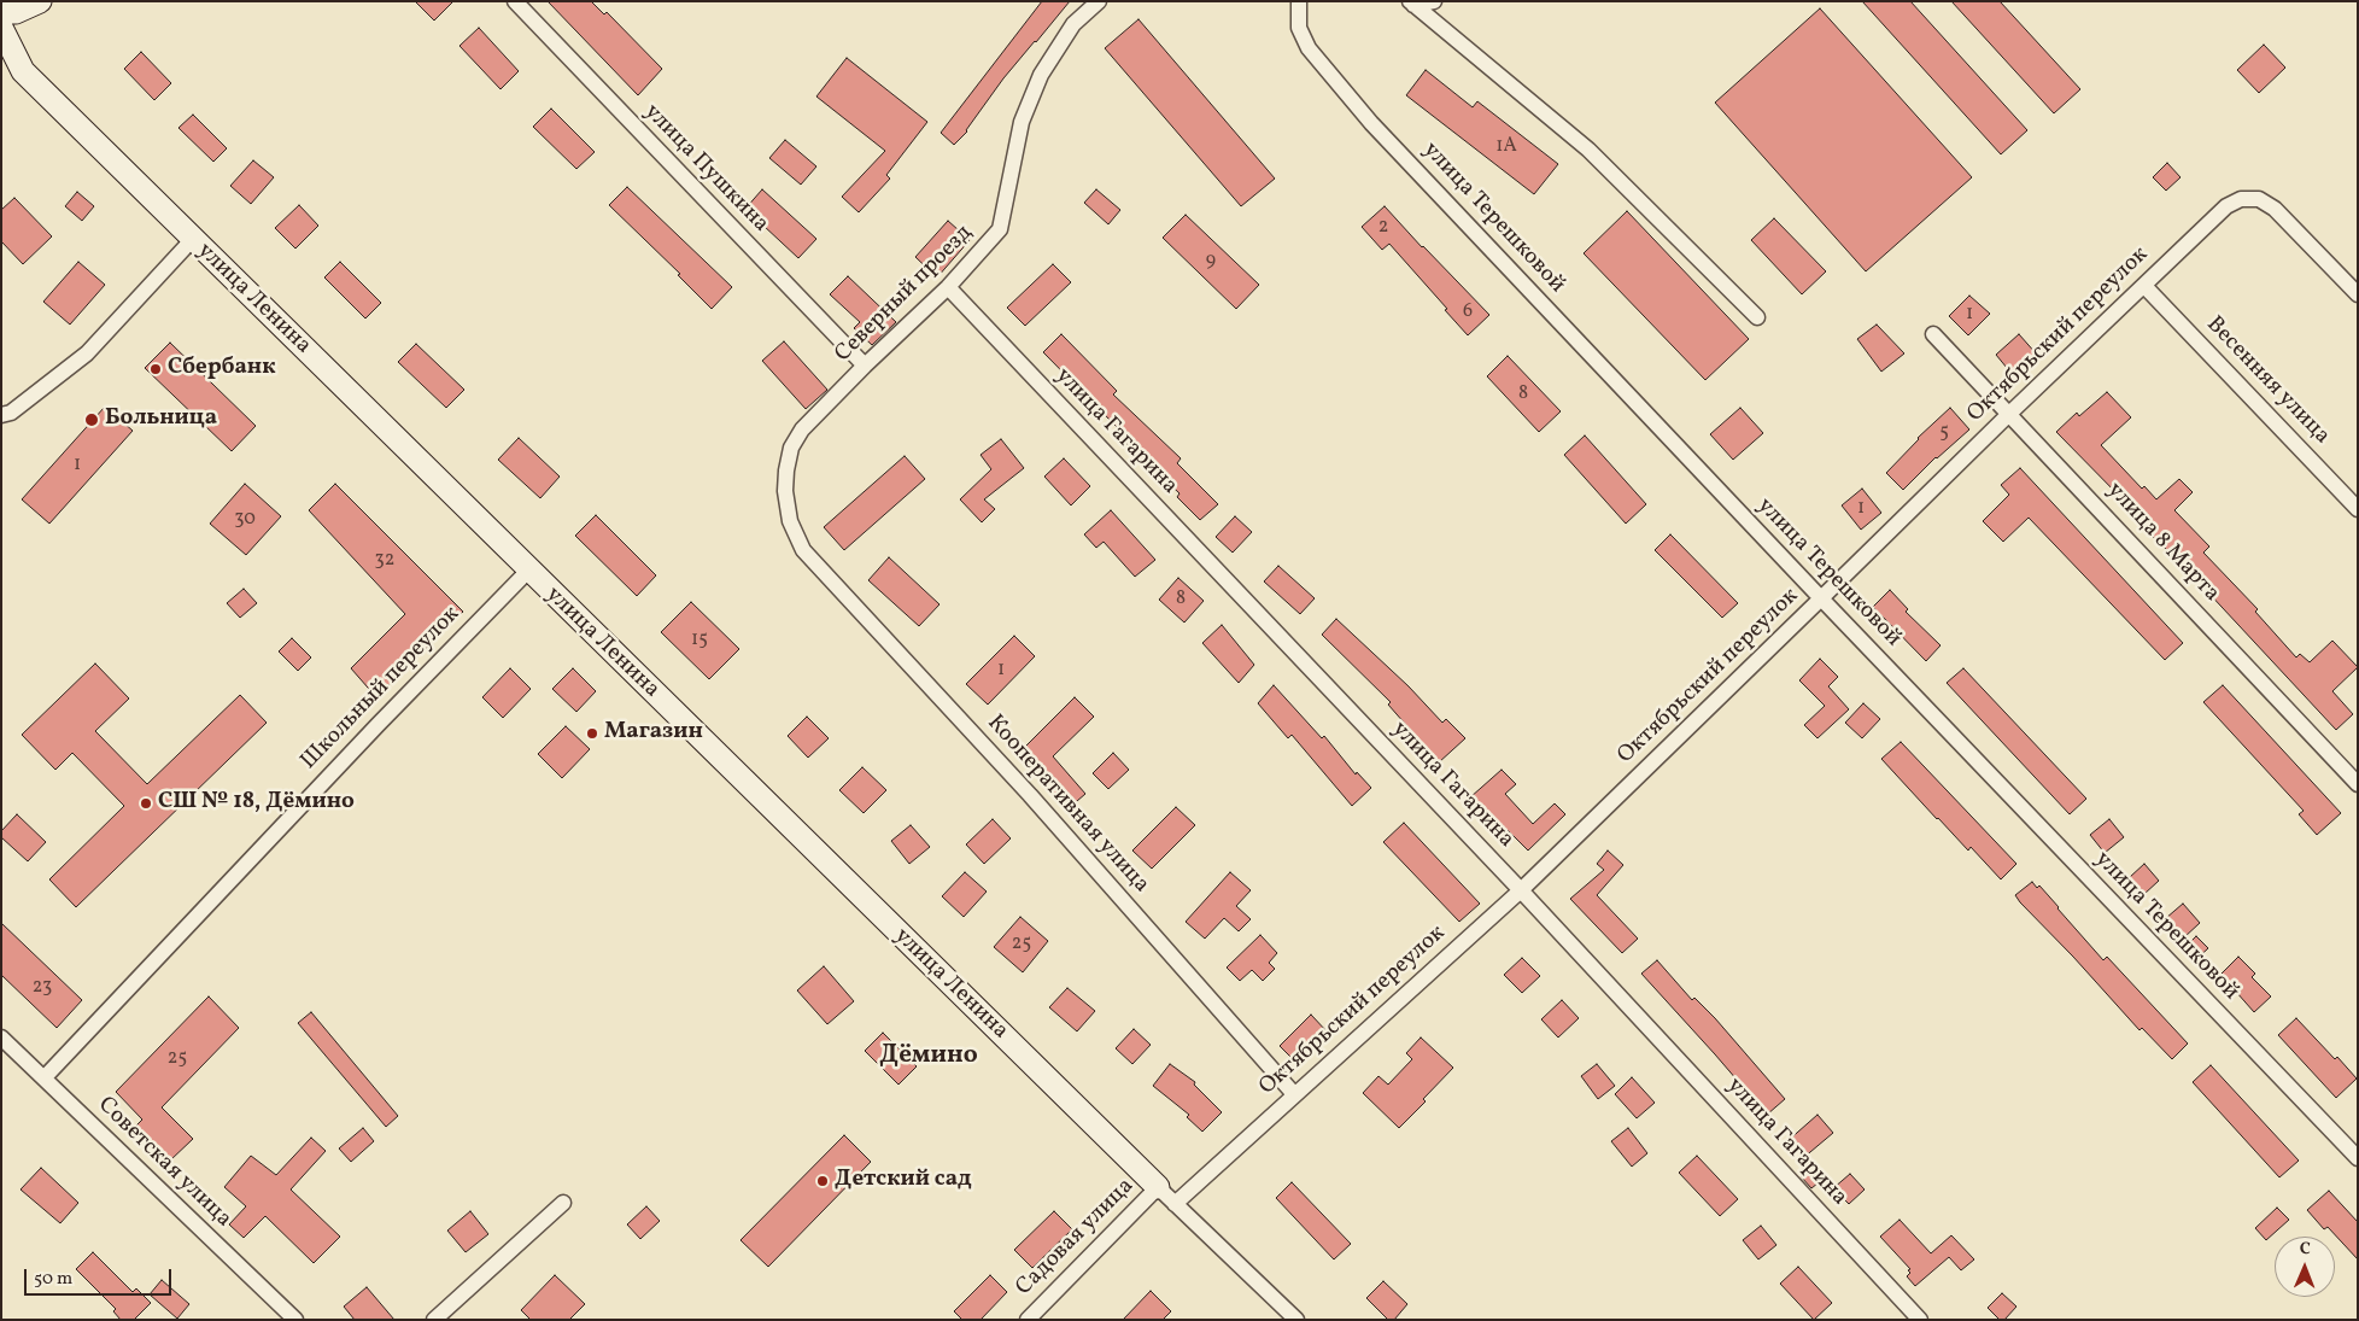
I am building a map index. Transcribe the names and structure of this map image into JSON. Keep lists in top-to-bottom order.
{
  "streets": {
    "street": [
      "улица Пушкина",
      "улица Терешковой",
      "Северный проезд",
      "улица Ленина",
      "Октябрьский переулок",
      "Весенняя улица",
      "улица Гагарина",
      "улица 8 Марта",
      "Школьный переулок",
      "Кооперативная улица",
      "Советская улица",
      "Садовая улица"
    ]
  },
  "crossings": [
    ["улица Пушкина", "Северный проезд"],
    ["улица Терешковой", "Октябрьский переулок"],
    ["Северный проезд", "улица Гагарина"],
    ["Северный проезд", "Кооперативная улица"],
    ["улица Ленина", "Октябрьский переулок"],
    ["улица Ленина", "Школьный переулок"],
    ["улица Ленина", "Садовая улица"],
    ["Октябрьский переулок", "Весенняя улица"],
    ["Октябрьский переулок", "улица Гагарина"],
    ["Октябрьский переулок", "улица 8 Марта"],
    ["Октябрьский переулок", "Кооперативная улица"],
    ["Школьный переулок", "Советская улица"]
  ],
  "districts": ["Дёмино"],
  "places": [
    "Сбербанк",
    "Больница",
    "Магазин",
    "СШ № 18, Дёмино",
    "Детский сад"
  ],
  "house_numbers": [
    "1А",
    "2",
    "9",
    "6",
    "1",
    "8",
    "5",
    "1",
    "1",
    "30",
    "32",
    "8",
    "15",
    "1",
    "25",
    "23",
    "25"
  ],
  "scale_bar": "50 m",
  "north": "top"
}
